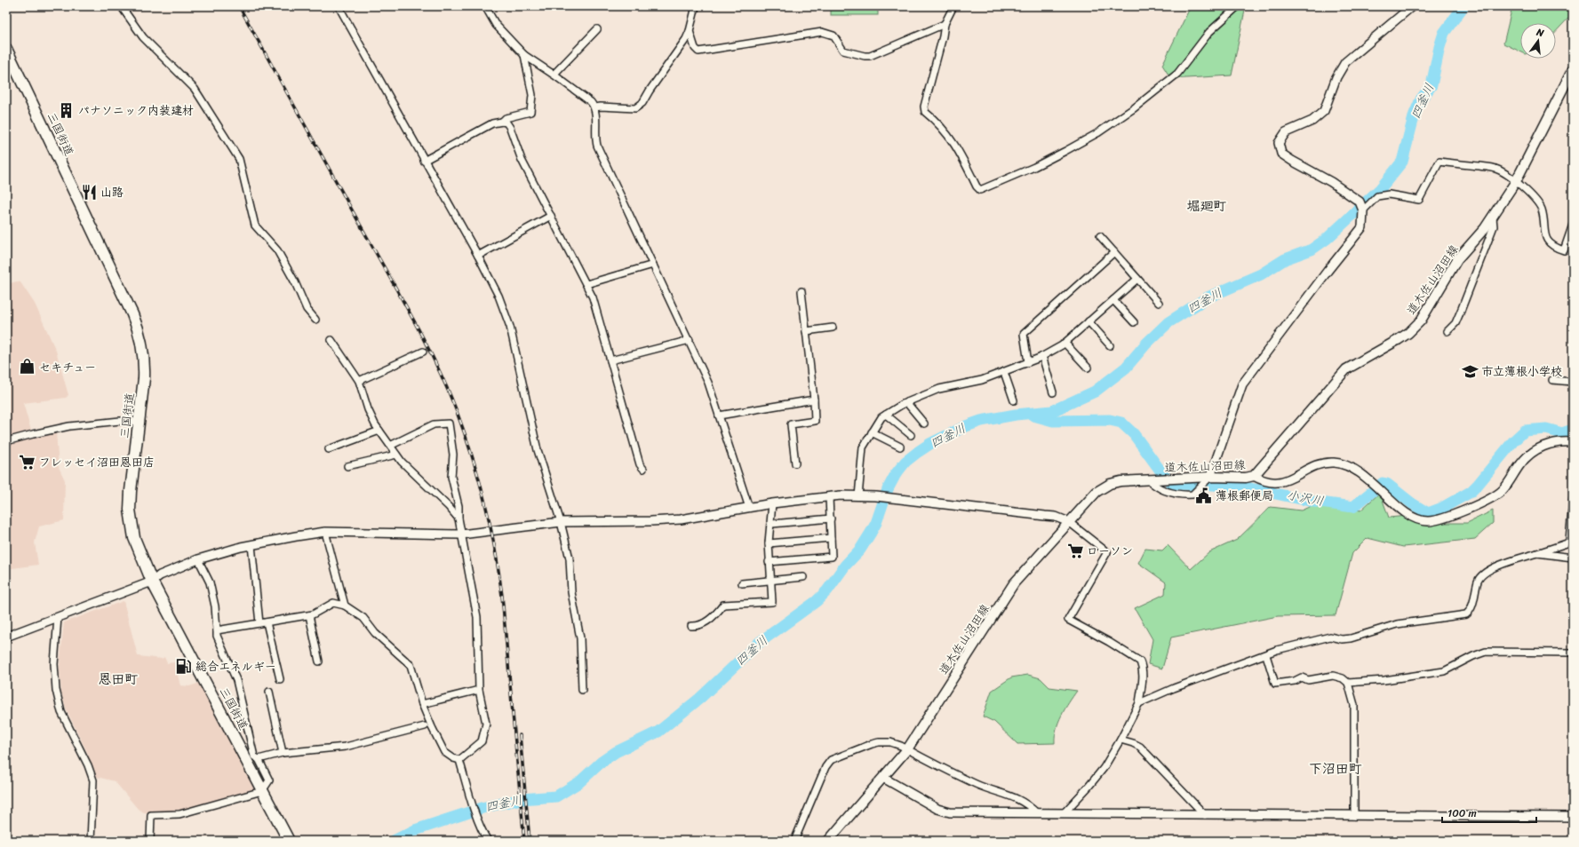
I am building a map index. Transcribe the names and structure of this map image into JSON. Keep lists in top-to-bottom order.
{
  "streets": {
    "highway": ["三国街道"],
    "main road": ["道木佐山沼田線"]
  },
  "districts": ["堀廻町", "恩田町", "下沼田町"],
  "water": ["四釜川", "小沢川"],
  "places": {
    "building": ["パナソニック内装建材"],
    "restaurant": ["山路"],
    "shop": ["セキチュー"],
    "school or university": ["市立薄根小学校"],
    "supermarket": ["フレッセイ沼田恩田店", "ローソン"],
    "public building": ["薄根郵便局"],
    "fuel station": ["総合エネルギー"]
  },
  "scale_bar": "100 m",
  "north": "top"
}
